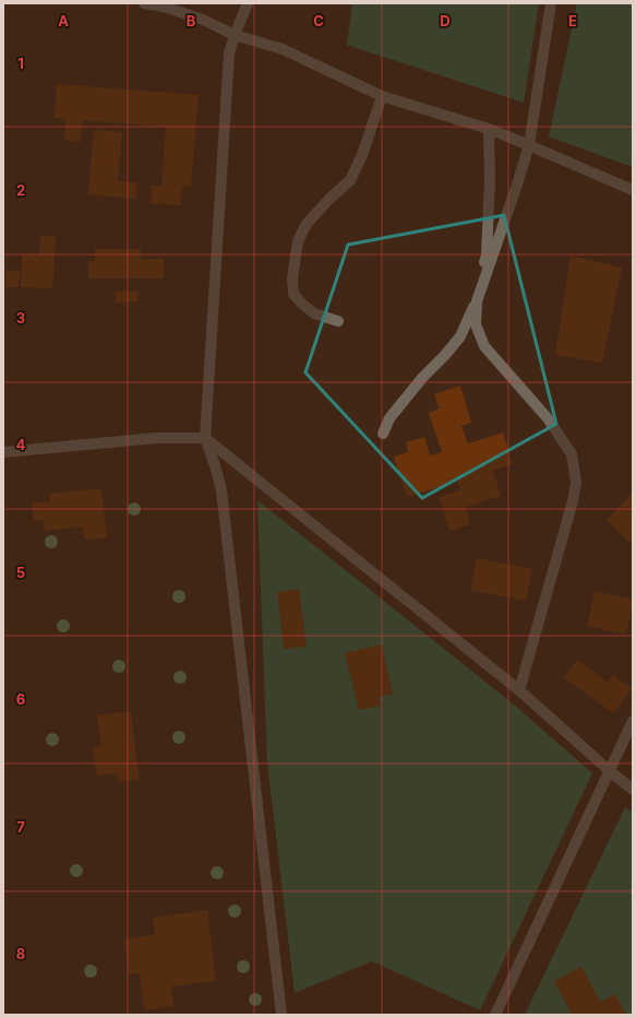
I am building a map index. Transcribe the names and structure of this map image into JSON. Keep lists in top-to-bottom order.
{
  "grid": {
    "columns": [
      "A",
      "B",
      "C",
      "D",
      "E"
    ],
    "rows": [
      "1",
      "2",
      "3",
      "4",
      "5",
      "6",
      "7",
      "8"
    ]
  }
}
